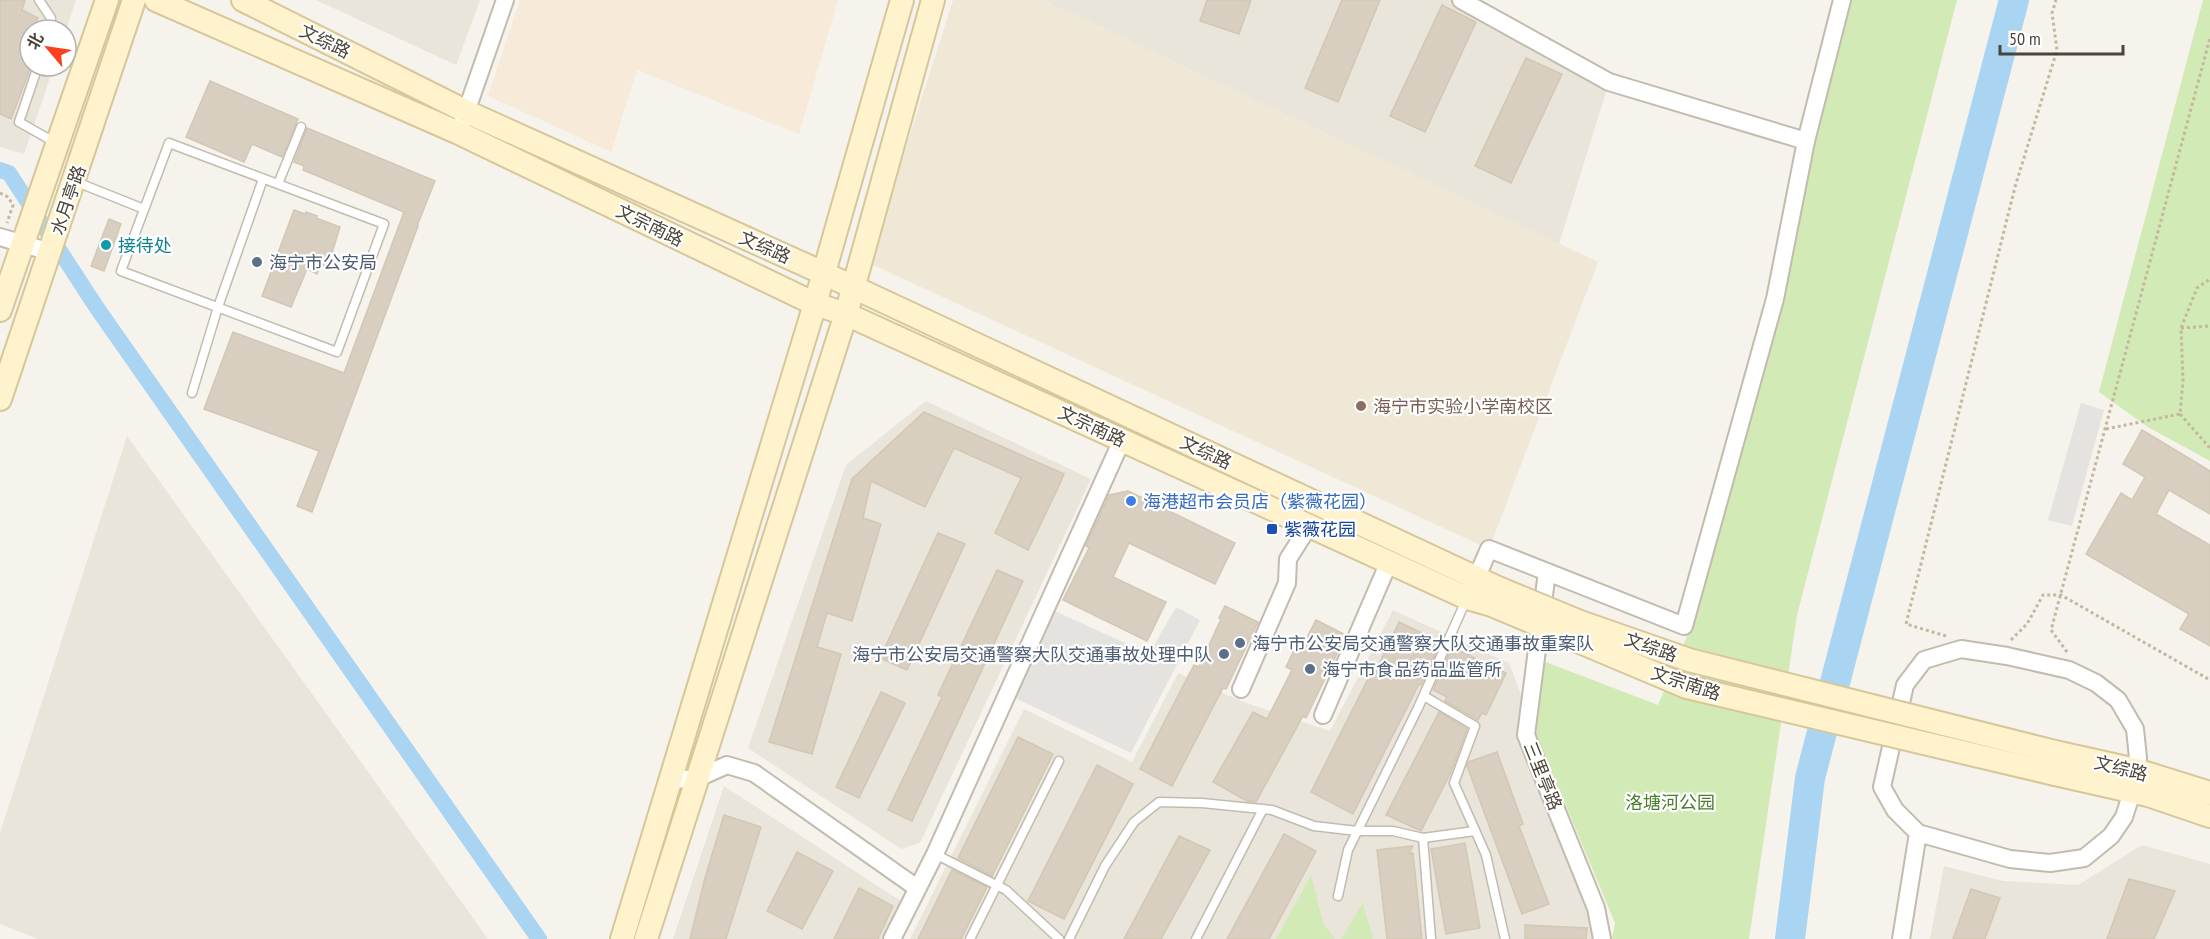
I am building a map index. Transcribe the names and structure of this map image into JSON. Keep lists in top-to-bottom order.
{
  "streets": {
    "main road": ["文综路", "水月亭路", "文宗南路"],
    "street": ["三里亭路"]
  },
  "crossings": [
    ["文综路", "文宗南路"]
  ],
  "parks": ["洛塘河公园"],
  "places": {
    "other": [
      "接待处",
      "海宁市公安局",
      "海宁市实验小学南校区",
      "海港超市会员店（紫薇花园）",
      "海宁市公安局交通警察大队交通事故重案队",
      "海宁市公安局交通警察大队交通事故处理中队",
      "海宁市食品药品监管所"
    ],
    "transit": ["紫薇花园"]
  },
  "scale_bar": "50 m",
  "north": "top left"
}
